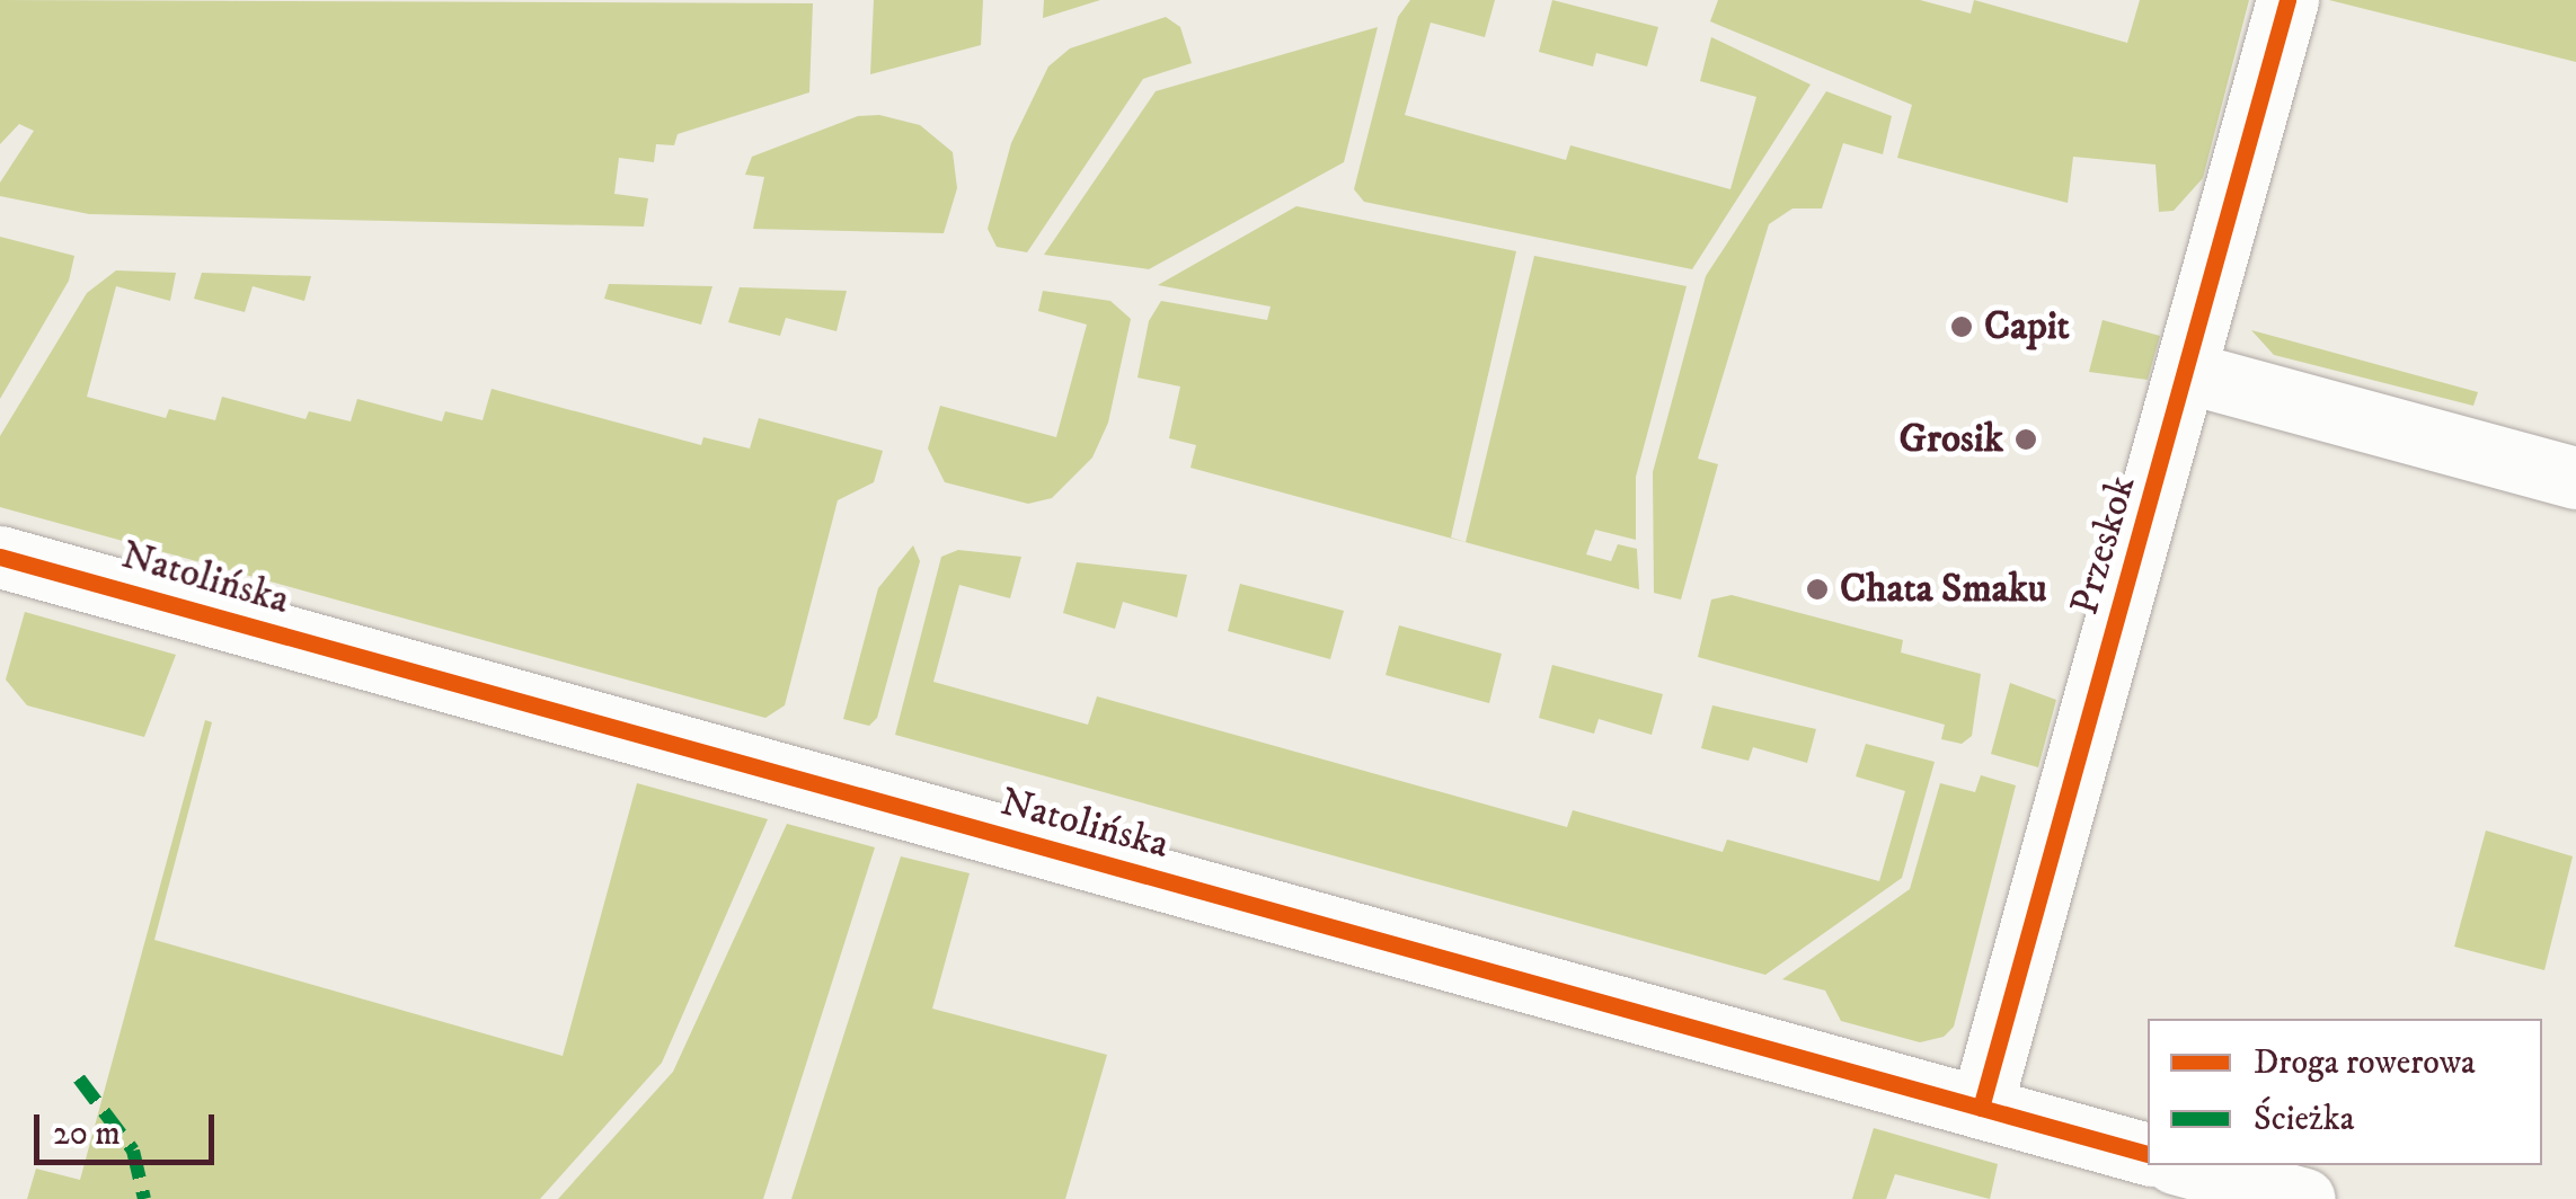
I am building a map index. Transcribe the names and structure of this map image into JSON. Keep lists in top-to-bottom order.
{
  "streets": {
    "street": ["Przeskok", "Natolińska"]
  },
  "crossings": [
    ["Przeskok", "Natolińska"]
  ],
  "places": ["Capit", "Grosik", "Chata Smaku"],
  "legend": ["Droga rowerowa", "Ścieżka"],
  "scale_bar": "20 m"
}
